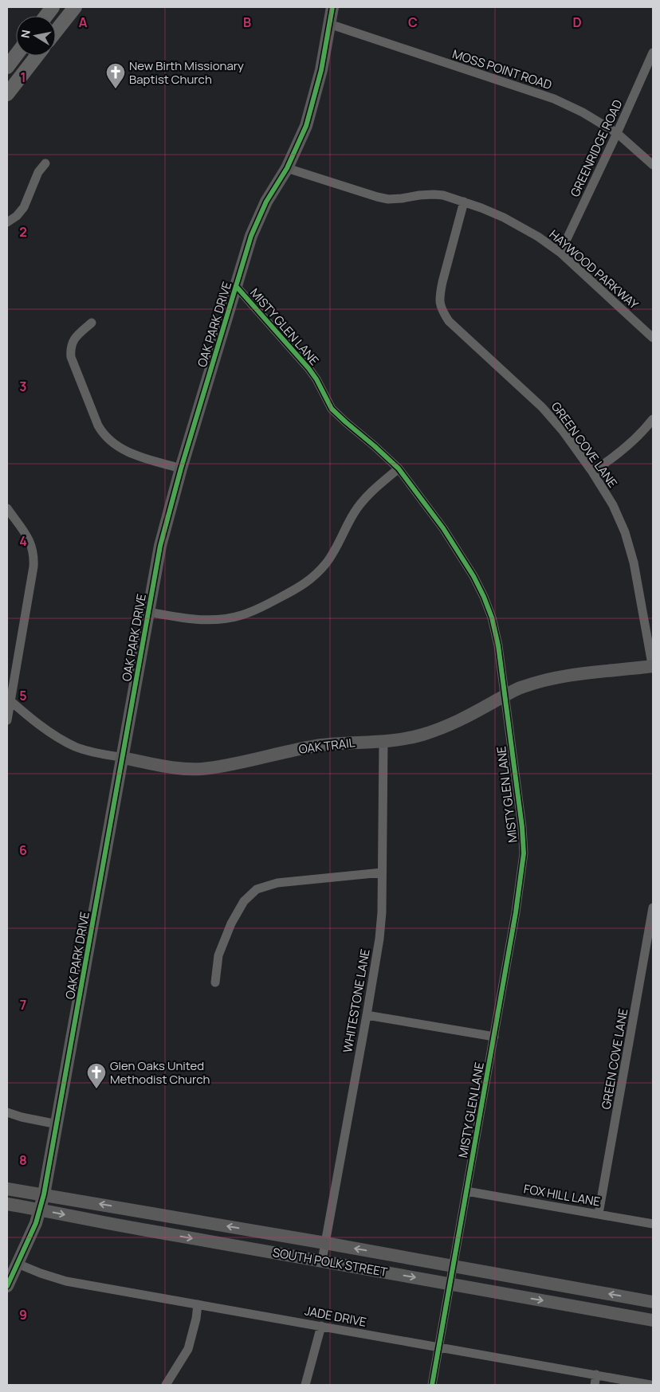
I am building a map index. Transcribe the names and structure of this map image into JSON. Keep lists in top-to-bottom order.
{
  "streets": {
    "street": [
      "MOSS POINT ROAD",
      "GREENRIDGE ROAD",
      "HAYWOOD PARKWAY",
      "OAK PARK DRIVE",
      "MISTY GLEN LANE",
      "GREEN COVE LANE",
      "OAK TRAIL",
      "WHITESTONE LANE",
      "FOX HILL LANE",
      "SOUTH POLK STREET",
      "JADE DRIVE"
    ]
  },
  "crossings": [
    ["MOSS POINT ROAD", "GREENRIDGE ROAD"],
    ["MOSS POINT ROAD", "OAK PARK DRIVE"],
    ["GREENRIDGE ROAD", "HAYWOOD PARKWAY"],
    ["HAYWOOD PARKWAY", "OAK PARK DRIVE"],
    ["HAYWOOD PARKWAY", "GREEN COVE LANE"],
    ["OAK PARK DRIVE", "MISTY GLEN LANE"],
    ["OAK PARK DRIVE", "OAK TRAIL"],
    ["OAK PARK DRIVE", "SOUTH POLK STREET"],
    ["OAK PARK DRIVE", "JADE DRIVE"],
    ["MISTY GLEN LANE", "OAK TRAIL"],
    ["MISTY GLEN LANE", "FOX HILL LANE"],
    ["MISTY GLEN LANE", "SOUTH POLK STREET"],
    ["MISTY GLEN LANE", "JADE DRIVE"],
    ["GREEN COVE LANE", "OAK TRAIL"],
    ["GREEN COVE LANE", "FOX HILL LANE"],
    ["OAK TRAIL", "WHITESTONE LANE"],
    ["WHITESTONE LANE", "SOUTH POLK STREET"]
  ],
  "places": {
    "church": ["New Birth Missionary Baptist Church", "Glen Oaks United Methodist Church"]
  },
  "north": "left",
  "grid": {
    "columns": [
      "A",
      "B",
      "C",
      "D"
    ],
    "rows": [
      "1",
      "2",
      "3",
      "4",
      "5",
      "6",
      "7",
      "8",
      "9"
    ]
  }
}
